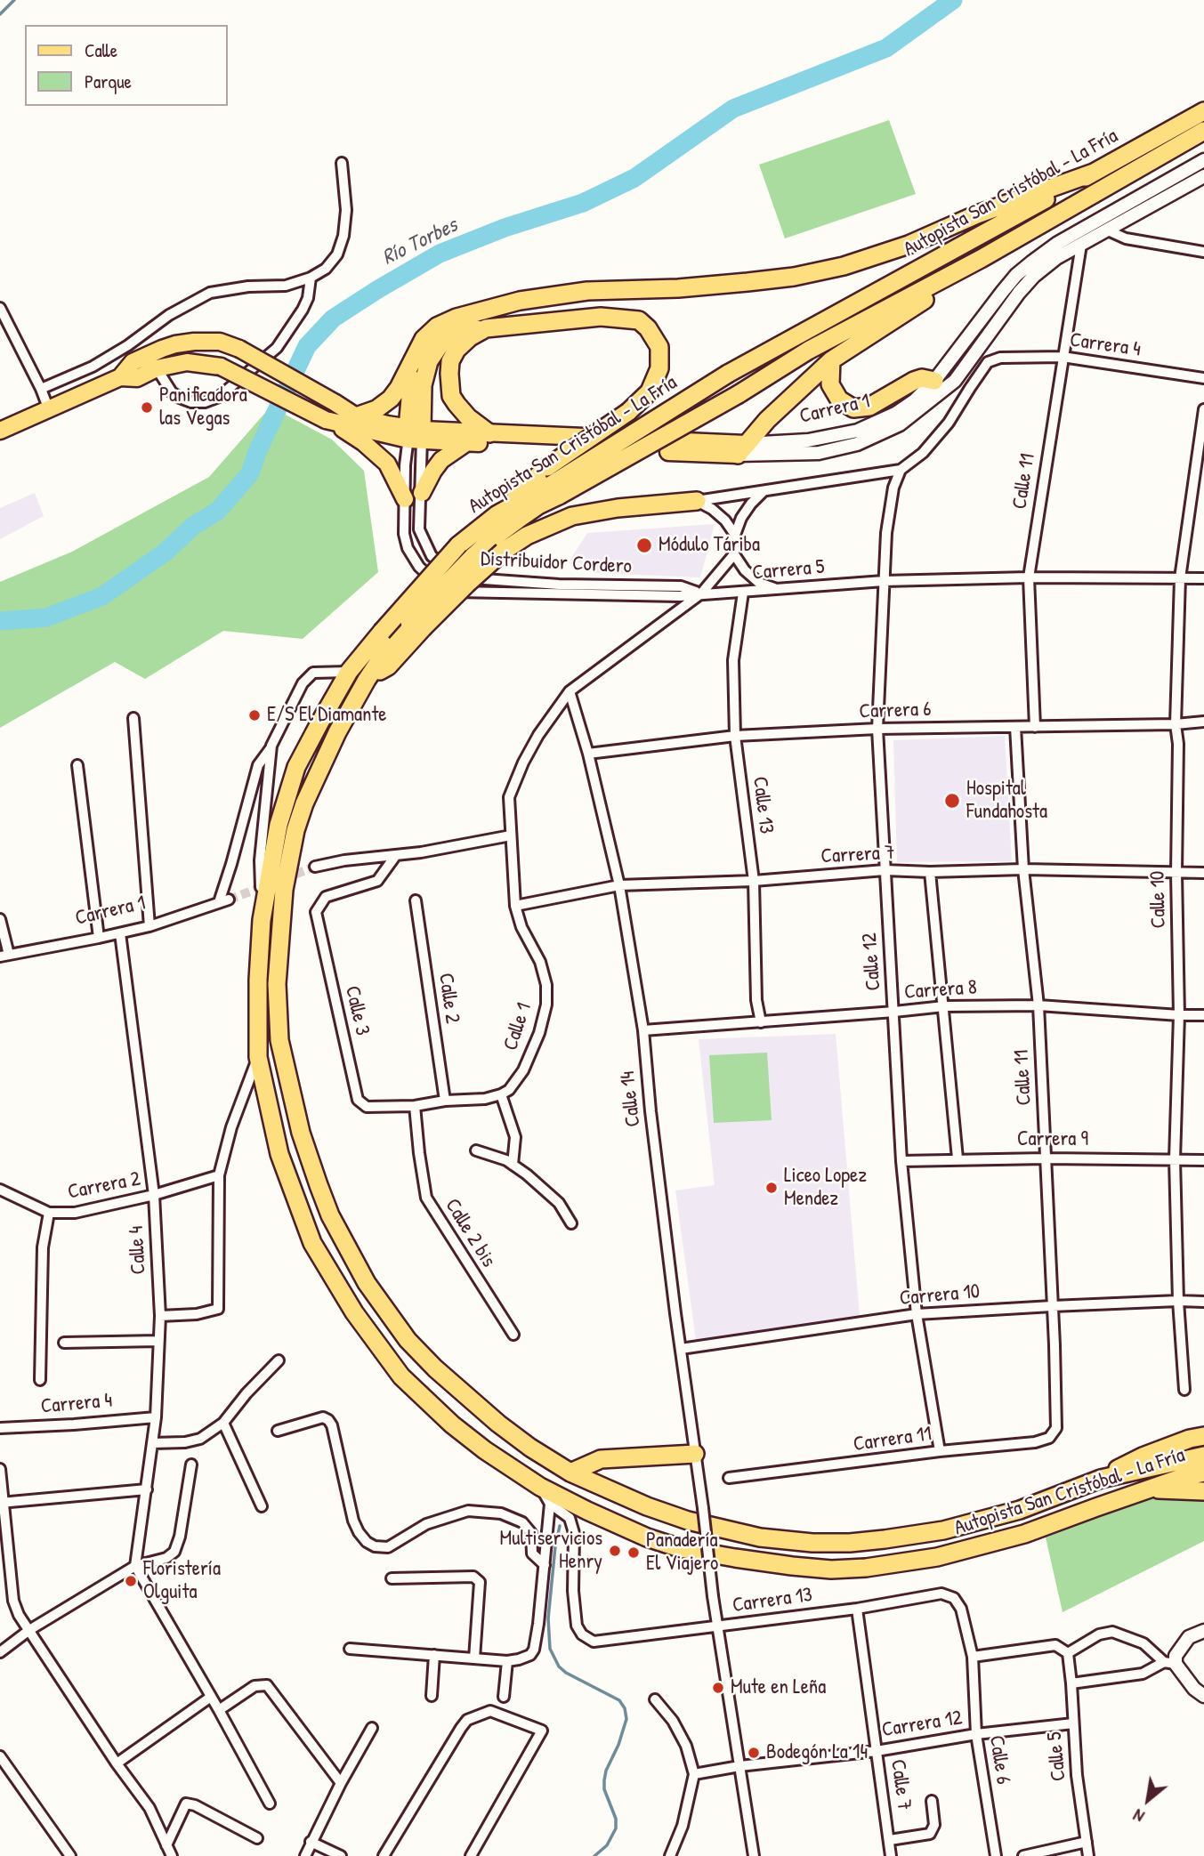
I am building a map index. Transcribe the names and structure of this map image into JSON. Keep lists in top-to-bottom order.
{
  "streets": {
    "highway": ["Autopista San Cristóbal - La Fría"],
    "main road": ["Carrera 1"],
    "street": [
      "Carrera 4",
      "Calle 11",
      "Distribuidor Cordero",
      "Carrera 5",
      "Carrera 6",
      "Calle 13",
      "Carrera 7",
      "Calle 10",
      "Calle 12",
      "Carrera 8",
      "Calle 2",
      "Calle 3",
      "Calle 1",
      "Calle 14",
      "Carrera 9",
      "Carrera 2",
      "Calle 2 bis",
      "Calle 4",
      "Carrera 10",
      "Carrera 11",
      "Carrera 13",
      "Carrera 12",
      "Calle 5",
      "Calle 6",
      "Calle 7"
    ]
  },
  "crossings": [
    ["Carrera 4", "Calle 11"],
    ["Carrera 4", "Calle 12"],
    ["Carrera 4", "Calle 4"],
    ["Carrera 1", "Calle 11"],
    ["Carrera 1", "Distribuidor Cordero"],
    ["Carrera 1", "Calle 4"],
    ["Calle 11", "Carrera 5"],
    ["Calle 11", "Carrera 6"],
    ["Calle 11", "Carrera 7"],
    ["Calle 11", "Carrera 8"],
    ["Calle 11", "Carrera 9"],
    ["Calle 11", "Carrera 10"],
    ["Calle 11", "Carrera 11"],
    ["Distribuidor Cordero", "Carrera 5"],
    ["Carrera 5", "Calle 13"],
    ["Carrera 5", "Calle 10"],
    ["Carrera 5", "Calle 12"],
    ["Carrera 6", "Calle 13"],
    ["Carrera 6", "Calle 10"],
    ["Carrera 6", "Calle 12"],
    ["Carrera 6", "Calle 14"],
    ["Calle 13", "Carrera 7"],
    ["Calle 13", "Carrera 8"],
    ["Carrera 7", "Calle 10"],
    ["Carrera 7", "Calle 12"],
    ["Carrera 7", "Calle 1"],
    ["Carrera 7", "Calle 14"],
    ["Calle 10", "Carrera 8"],
    ["Calle 10", "Carrera 9"],
    ["Calle 10", "Carrera 10"],
    ["Calle 12", "Carrera 8"],
    ["Calle 12", "Carrera 9"],
    ["Calle 12", "Carrera 10"],
    ["Calle 12", "Carrera 11"],
    ["Carrera 8", "Calle 14"],
    ["Calle 2", "Calle 3"],
    ["Calle 3", "Calle 2 bis"],
    ["Calle 14", "Carrera 10"],
    ["Calle 14", "Carrera 13"],
    ["Calle 14", "Carrera 12"],
    ["Carrera 2", "Calle 4"],
    ["Carrera 13", "Calle 6"],
    ["Carrera 13", "Calle 7"],
    ["Carrera 12", "Calle 5"],
    ["Carrera 12", "Calle 6"],
    ["Carrera 12", "Calle 7"]
  ],
  "water": ["Río Torbes"],
  "places": [
    "Panificadora las Vegas",
    "Módulo Táriba",
    "E/S El Diamante",
    "Hospital Fundahosta",
    "Liceo Lopez Mendez",
    "Multiservicios Henry",
    "Panadería El Viajero",
    "Floristería Olguita",
    "Mute en Leña",
    "Bodegón La 14"
  ],
  "legend": ["Calle", "Parque"],
  "north": "bottom left"
}
